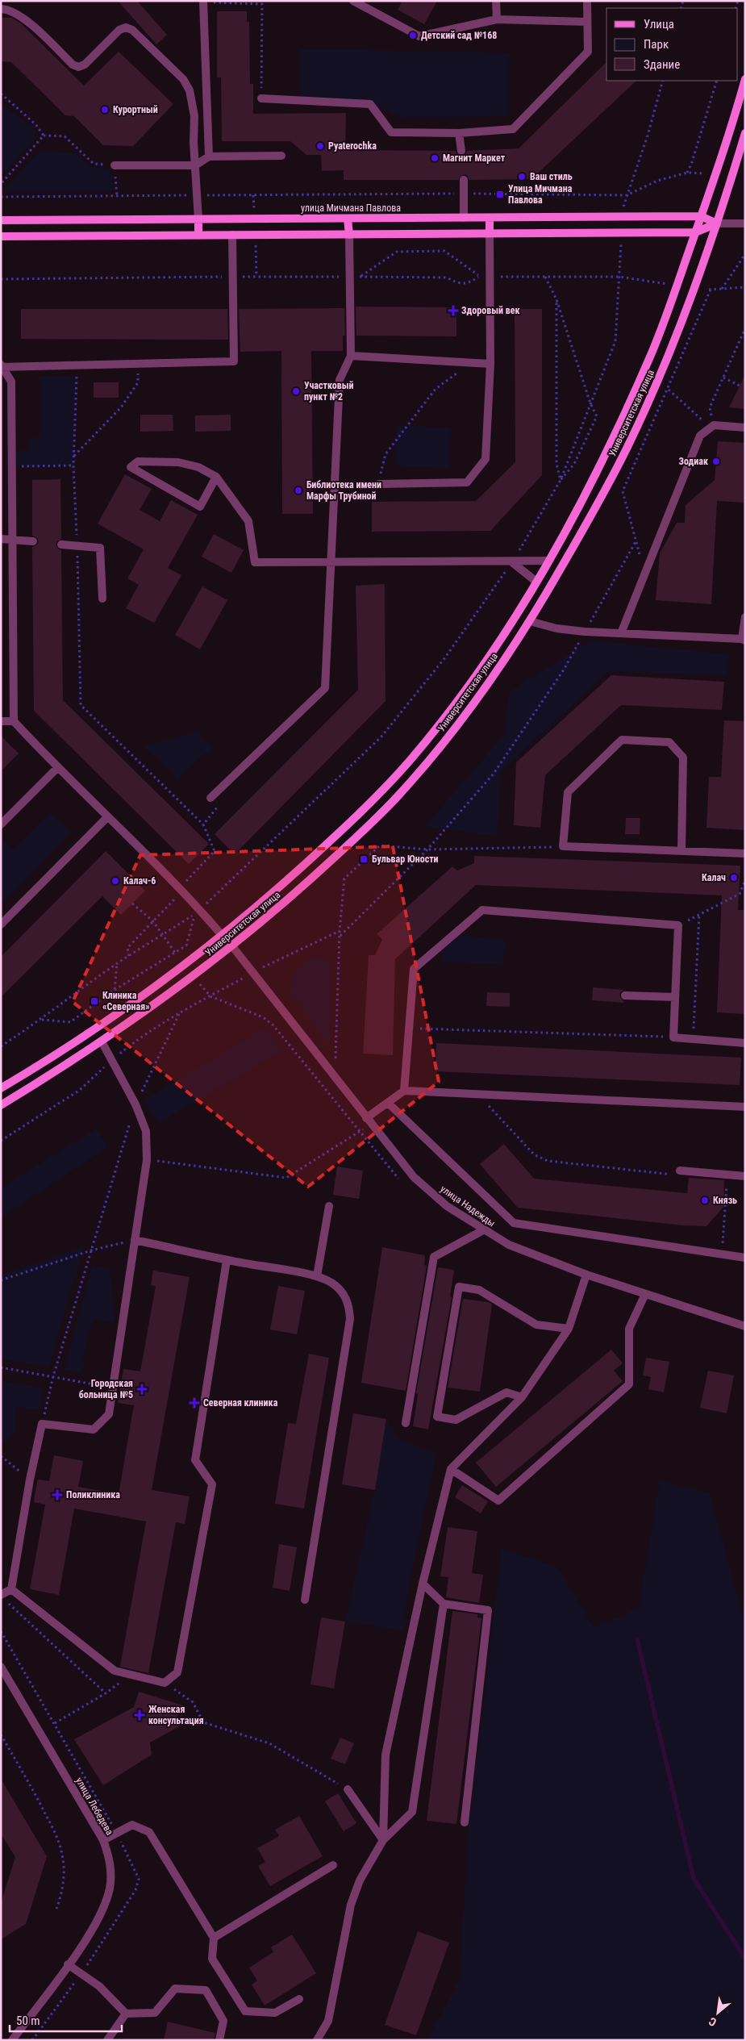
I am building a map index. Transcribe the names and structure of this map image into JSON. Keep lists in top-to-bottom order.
{
  "streets": {
    "main road": ["улица Мичмана Павлова", "Университетская улица"],
    "street": ["улица Надежды", "улица Лебедева"]
  },
  "crossings": [
    ["улица Мичмана Павлова", "Университетская улица"],
    ["Университетская улица", "улица Надежды"]
  ],
  "places": {
    "other": [
      "Детский сад №168",
      "Курортный",
      "Pyaterochka",
      "Магнит Маркет",
      "Ваш стиль",
      "Участковый пункт №2",
      "Зодиак",
      "Библиотека имени Марфы Трубиной",
      "Калач",
      "Калач-6",
      "Князь"
    ],
    "transit": ["Улица Мичмана Павлова", "Бульвар Юности", "Клиника «Северная»"],
    "health": [
      "Здоровый век",
      "Городская больница №5",
      "Северная клиника",
      "Поликлиника",
      "Женская консультация"
    ]
  },
  "legend": ["Улица", "Парк", "Здание"],
  "scale_bar": "50 m",
  "north": "bottom left"
}
